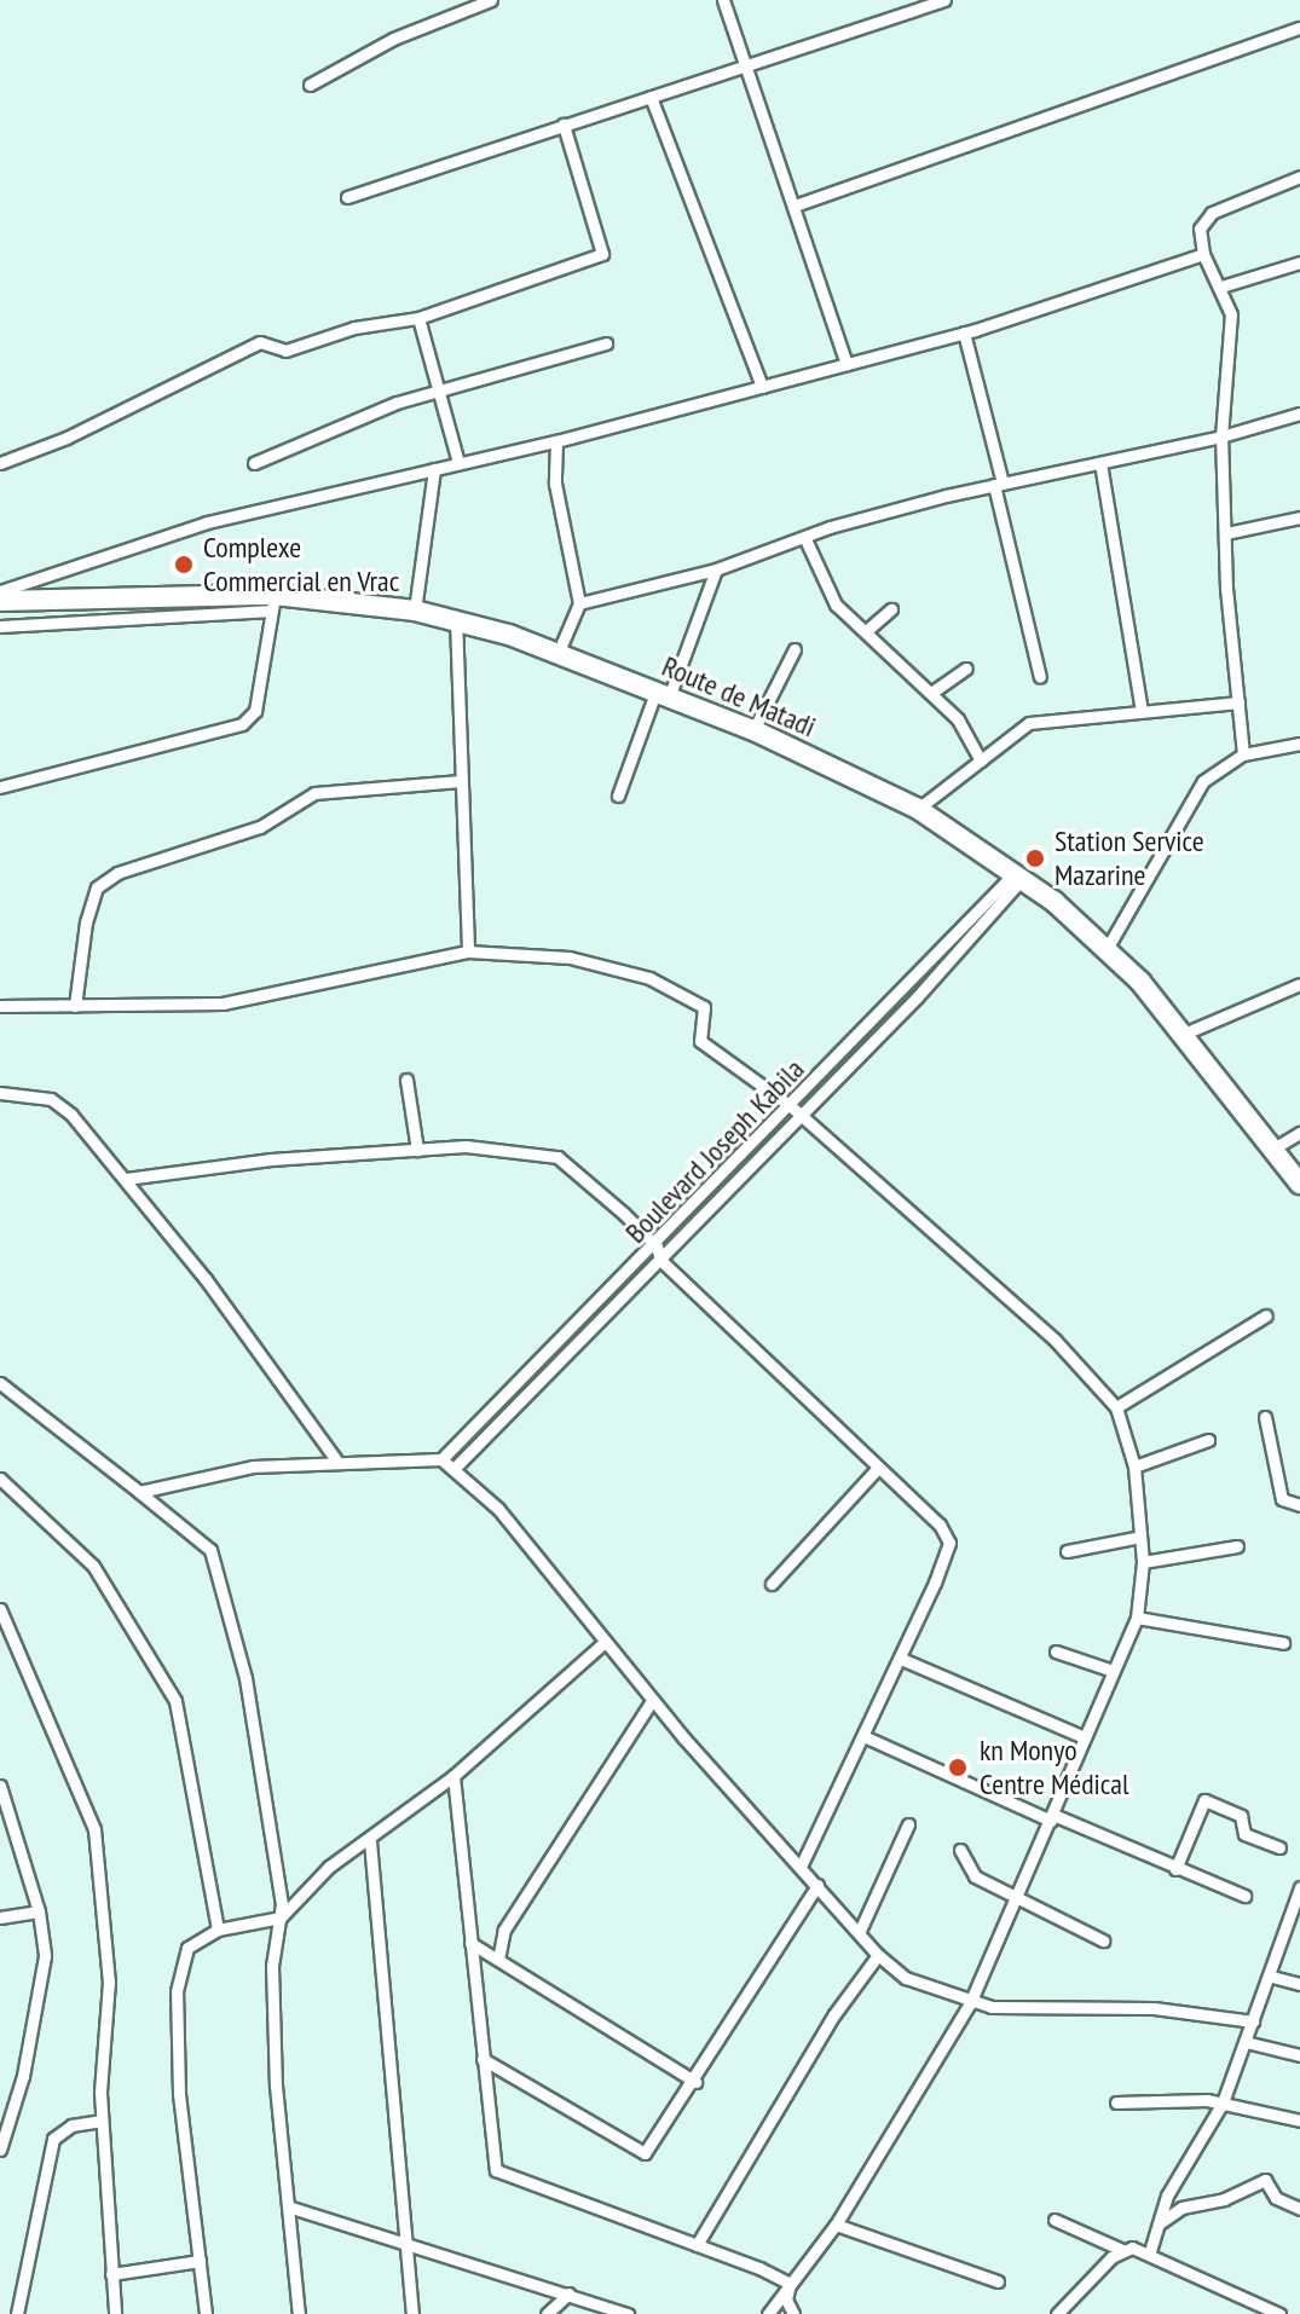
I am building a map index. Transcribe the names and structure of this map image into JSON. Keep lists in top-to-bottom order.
{
  "streets": {
    "highway": ["Route de Matadi"],
    "street": ["Boulevard Joseph Kabila"]
  },
  "crossings": [
    ["Route de Matadi", "Boulevard Joseph Kabila"]
  ],
  "places": ["Complexe Commercial en Vrac", "Station Service Mazarine", "kn Monyo Centre Médical"]
}
